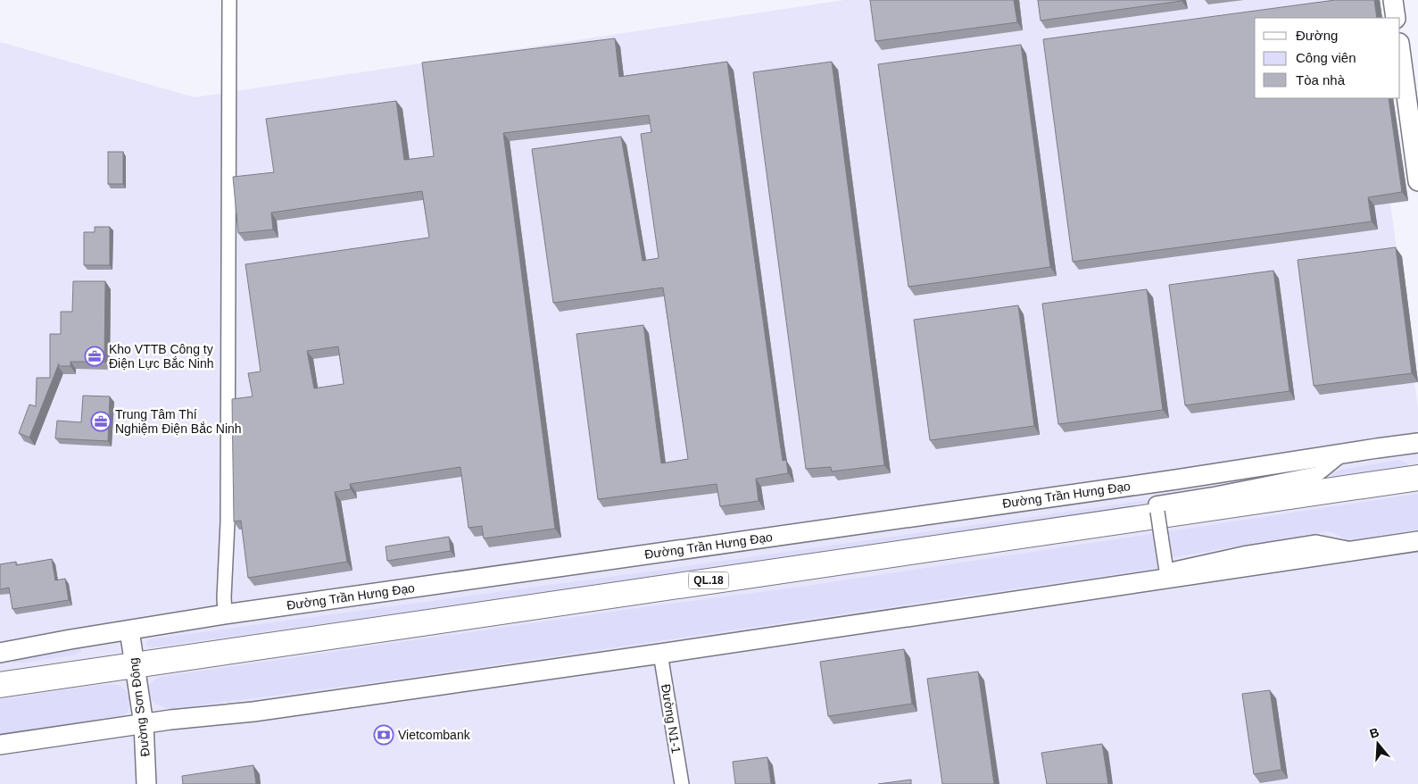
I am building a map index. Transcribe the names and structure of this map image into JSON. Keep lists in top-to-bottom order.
{
  "streets": {
    "highway": ["QL.18"],
    "main road": ["Đường Trần Hưng Đạo", "Đường Sơn Đông"],
    "street": ["Đường N1-1"]
  },
  "crossings": [
    ["Đường Trần Hưng Đạo", "Đường Sơn Đông"],
    ["QL.18", "Đường Sơn Đông"]
  ],
  "places": {
    "office": ["Kho VTTB Công ty Điện Lực Bắc Ninh", "Trung Tâm Thí Nghiệm Điện Bắc Ninh"],
    "bank": ["Vietcombank"]
  },
  "legend": ["Đường", "Công viên", "Tòa nhà"],
  "north": "top"
}
